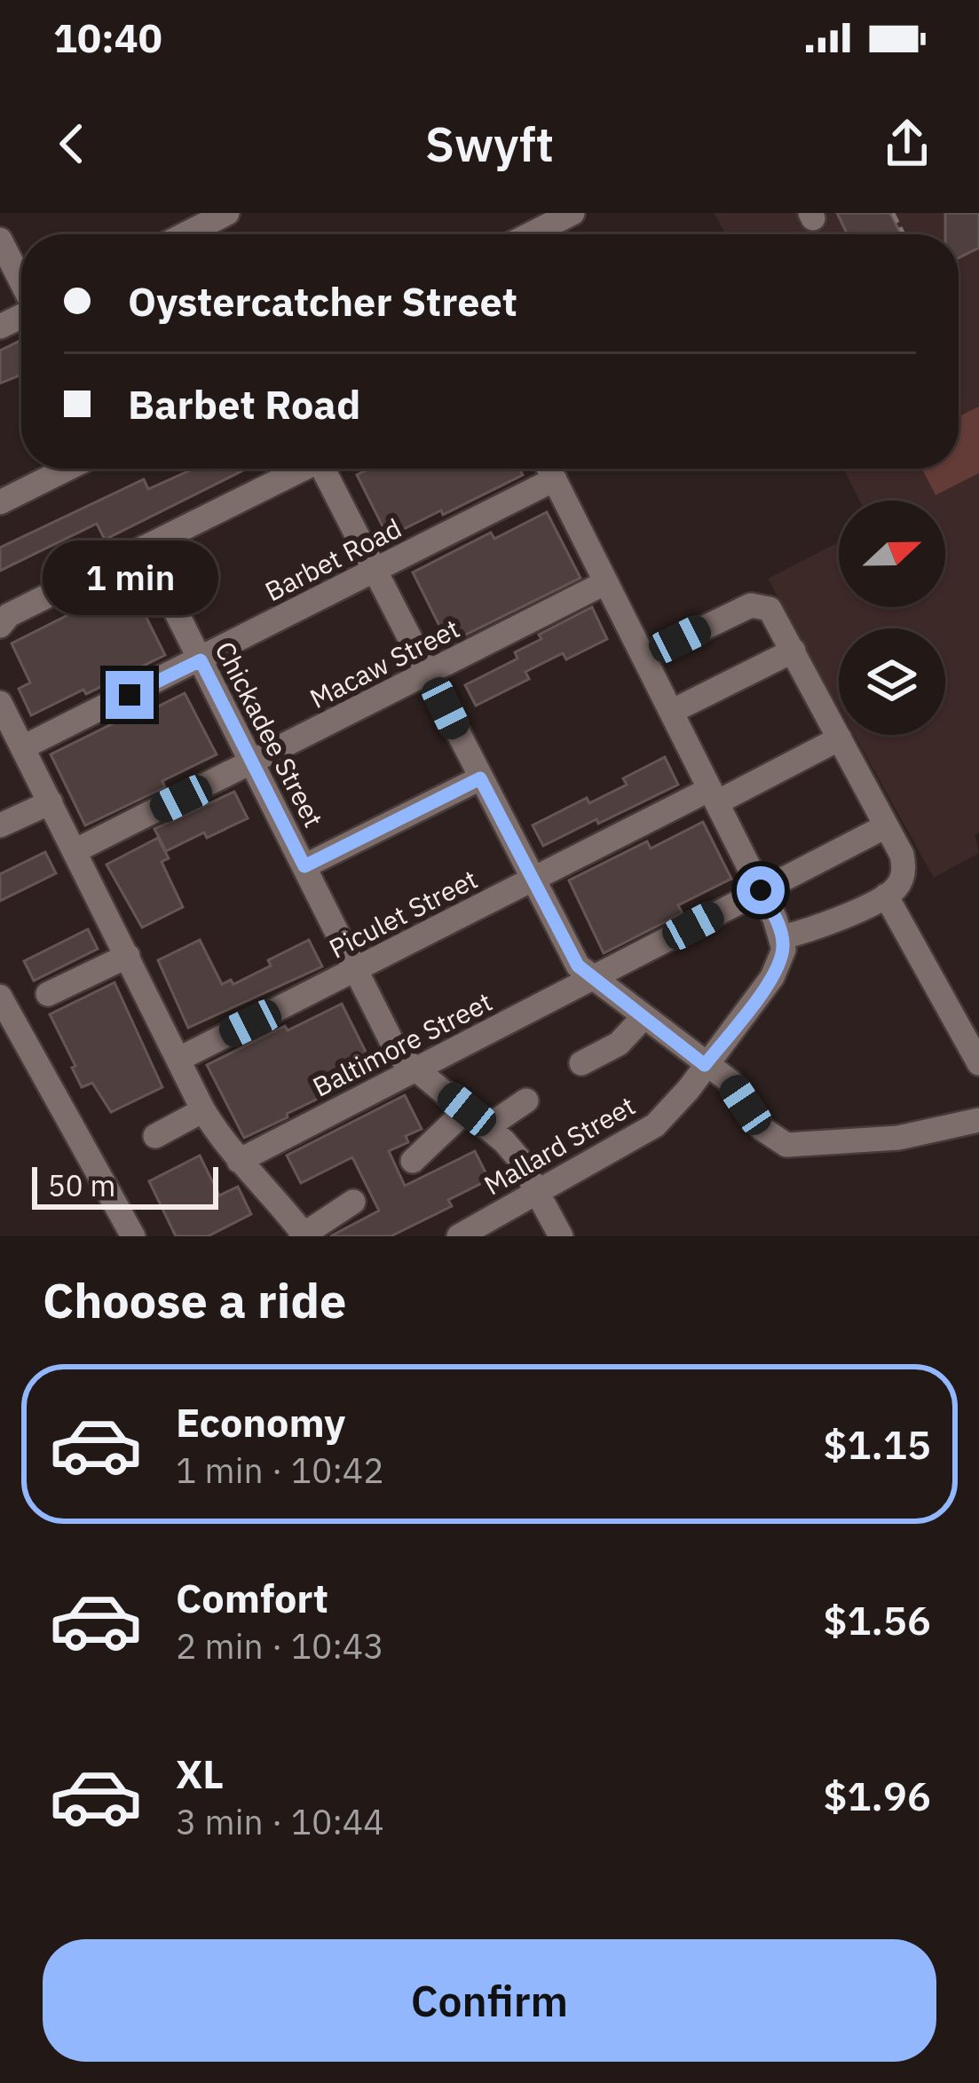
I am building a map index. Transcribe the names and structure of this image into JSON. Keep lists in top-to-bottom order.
{
  "streets": {
    "street": [
      "Barbet Road",
      "Macaw Street",
      "Chickadee Street",
      "Piculet Street",
      "Baltimore Street",
      "Mallard Street"
    ]
  },
  "crossings": [
    ["Barbet Road", "Chickadee Street"],
    ["Macaw Street", "Chickadee Street"],
    ["Chickadee Street", "Piculet Street"],
    ["Chickadee Street", "Baltimore Street"],
    ["Chickadee Street", "Mallard Street"]
  ],
  "scale_bar": "50 m",
  "north": "right",
  "page": {
    "status": "10:40",
    "header": "Swyft",
    "banner": ["Oystercatcher Street", "Barbet Road"],
    "bubble": "1 min",
    "scale": "50 m",
    "heading": "Choose a ride",
    "list": [
      {
        "name": "Economy",
        "note": "1 min · 10:42",
        "value": "$1.15"
      },
      {
        "name": "Comfort",
        "note": "2 min · 10:43",
        "value": "$1.56"
      },
      {
        "name": "XL",
        "note": "3 min · 10:44",
        "value": "$1.96"
      }
    ],
    "buttons": "Confirm"
  }
}
